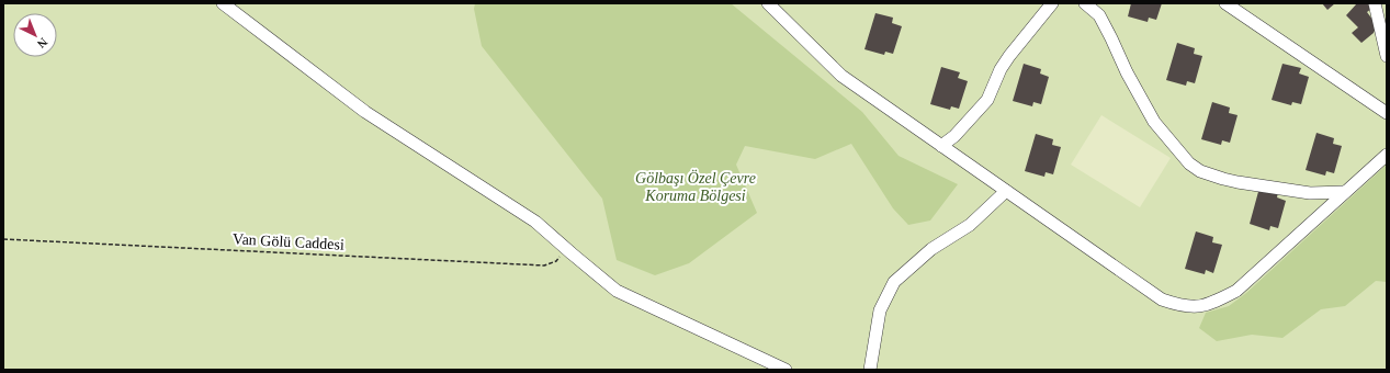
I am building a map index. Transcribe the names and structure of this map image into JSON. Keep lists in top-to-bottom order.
{
  "streets": {
    "path": ["Van Gölü Caddesi"]
  },
  "parks": ["Gölbaşı Özel Çevre Koruma Bölgesi"],
  "north": "bottom right"
}
